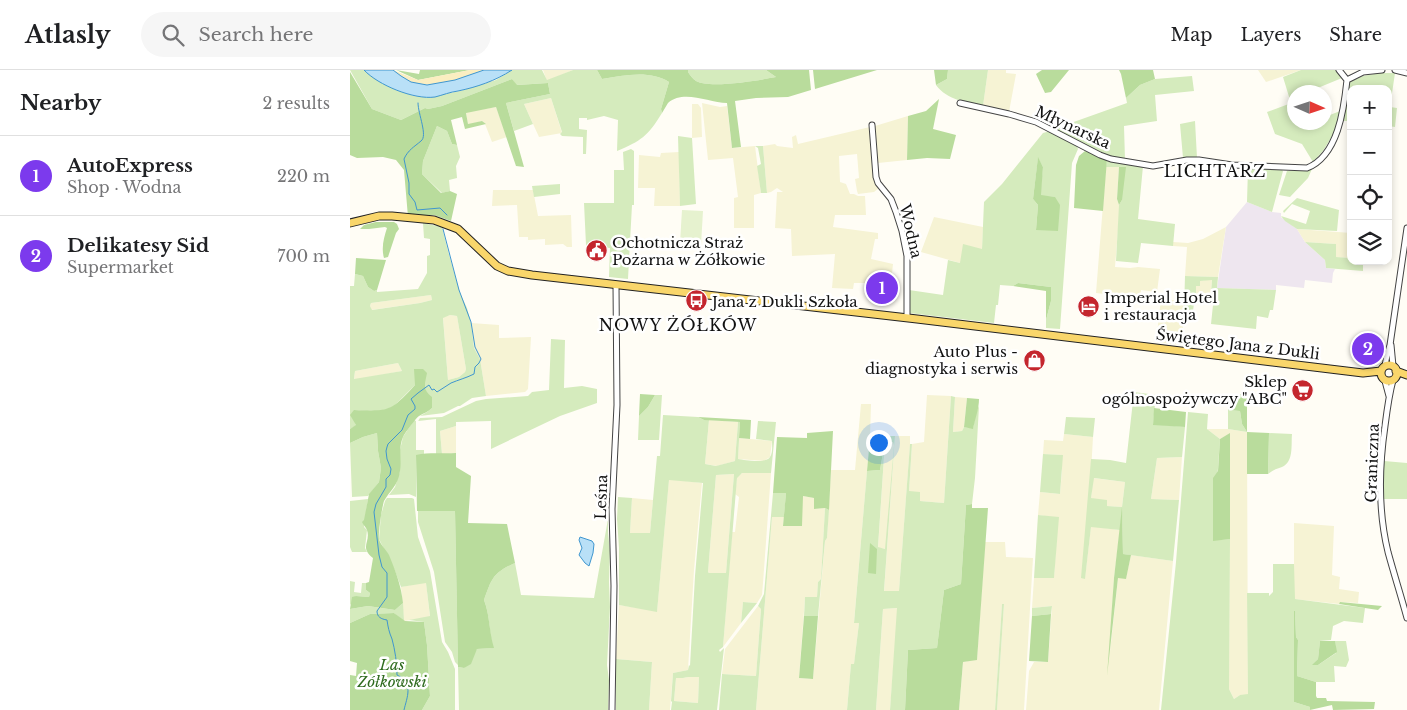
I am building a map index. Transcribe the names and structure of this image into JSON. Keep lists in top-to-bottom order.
{
  "streets": {
    "main road": ["Świętego Jana z Dukli"],
    "street": [
      "Młynarska",
      "Wodna",
      "Graniczna",
      "Leśna"
    ]
  },
  "crossings": [
    ["Wodna", "Świętego Jana z Dukli"],
    ["Świętego Jana z Dukli", "Graniczna"],
    ["Świętego Jana z Dukli", "Leśna"]
  ],
  "districts": ["LICHTARZ", "NOWY ŻÓŁKÓW"],
  "parks": ["Las Żółkowski"],
  "places": {
    "public building": ["Ochotnicza Straż Pożarna w Żółkowie"],
    "bus stop": ["Jana z Dukli Szkoła"],
    "hotel": ["Imperial Hotel i restauracja"],
    "shop": ["Auto Plus - diagnostyka i serwis"],
    "supermarket": ["Sklep ogólnospożywczy \"ABC\""]
  },
  "north": "right",
  "page": {
    "header": "Atlasly",
    "search": "Search here",
    "nav": ["Map", "Layers", "Share"],
    "heading": ["Nearby", "2 results"],
    "map_buttons": ["+", "−"],
    "list": [
      {
        "mark": "1",
        "name": "AutoExpress",
        "note": "Shop · Wodna",
        "value": "220 m"
      },
      {
        "mark": "2",
        "name": "Delikatesy Sid",
        "note": "Supermarket",
        "value": "700 m"
      }
    ],
    "pins": ["1", "2"]
  }
}
